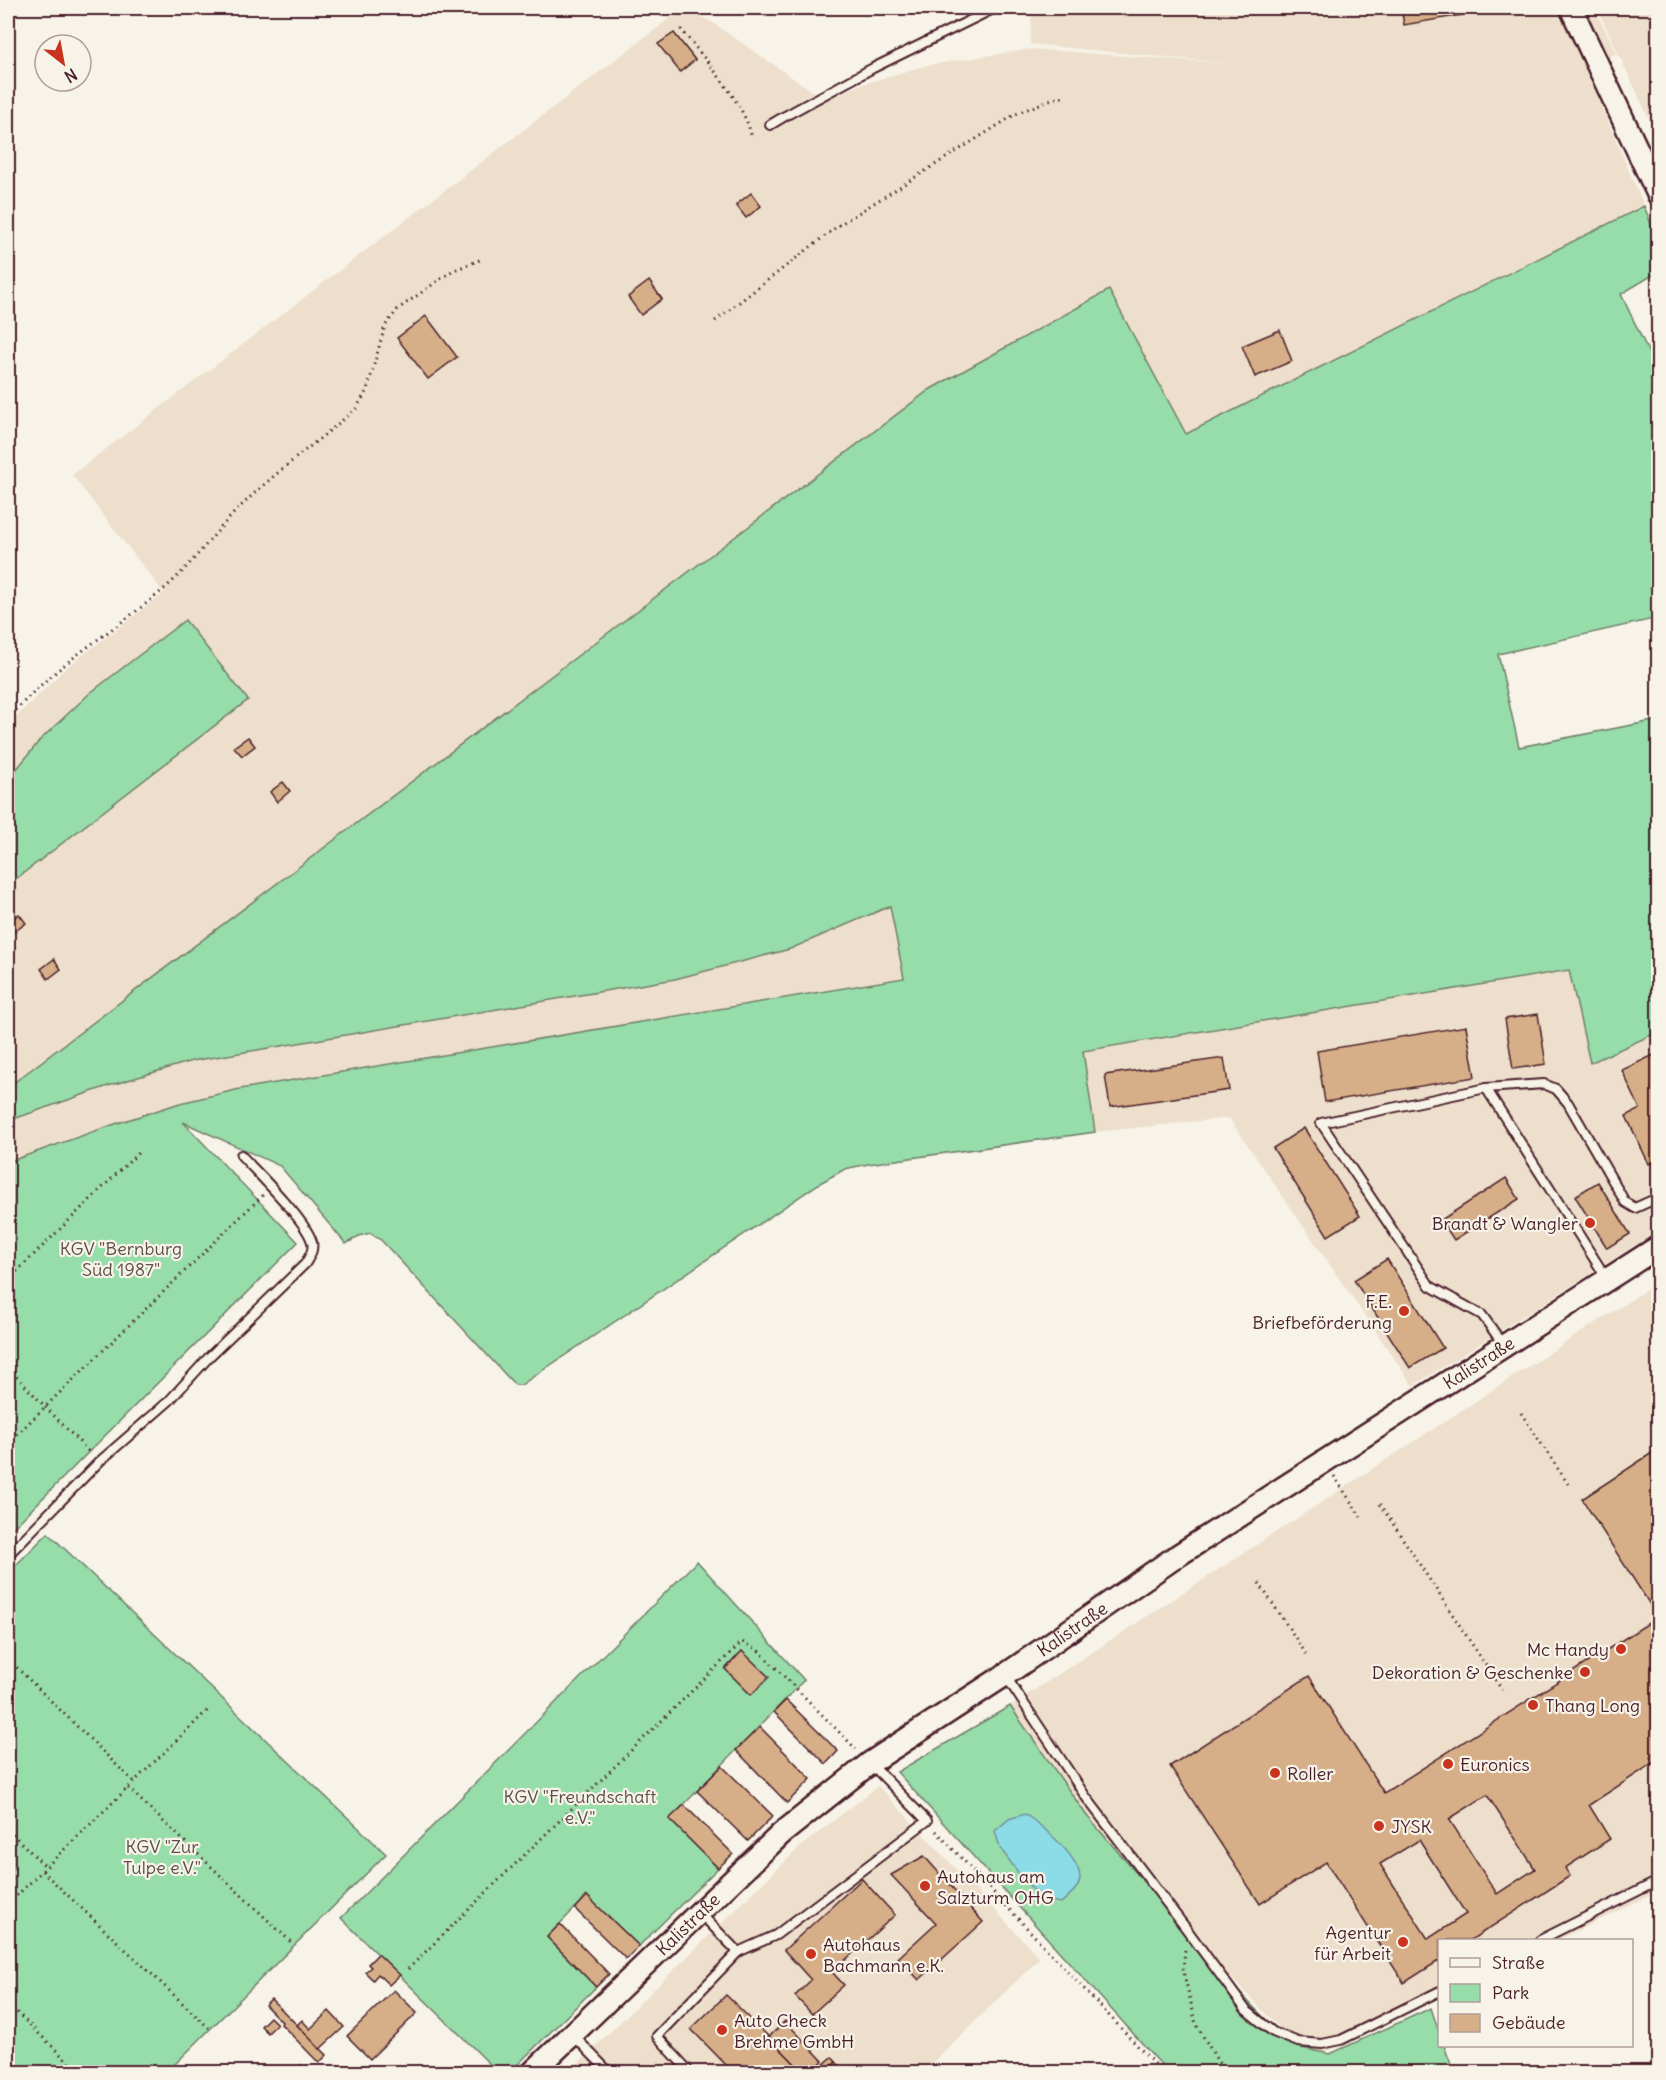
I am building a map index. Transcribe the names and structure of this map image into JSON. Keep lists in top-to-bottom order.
{
  "streets": {
    "street": ["Kalistraße"]
  },
  "parks": ["KGV \"Bernburg Süd 1987\"", "KGV \"Freundschaft e.V.\"", "KGV \"Zur Tulpe e.V.\""],
  "places": [
    "Brandt & Wangler",
    "F.E. Briefbeförderung",
    "Mc Handy",
    "Dekoration & Geschenke",
    "Thang Long",
    "Euronics",
    "Roller",
    "JYSK",
    "Autohaus am Salzturm OHG",
    "Agentur für Arbeit",
    "Autohaus Bachmann e.K.",
    "Auto Check Brehme GmbH"
  ],
  "legend": ["Straße", "Park", "Gebäude"],
  "north": "bottom right"
}
